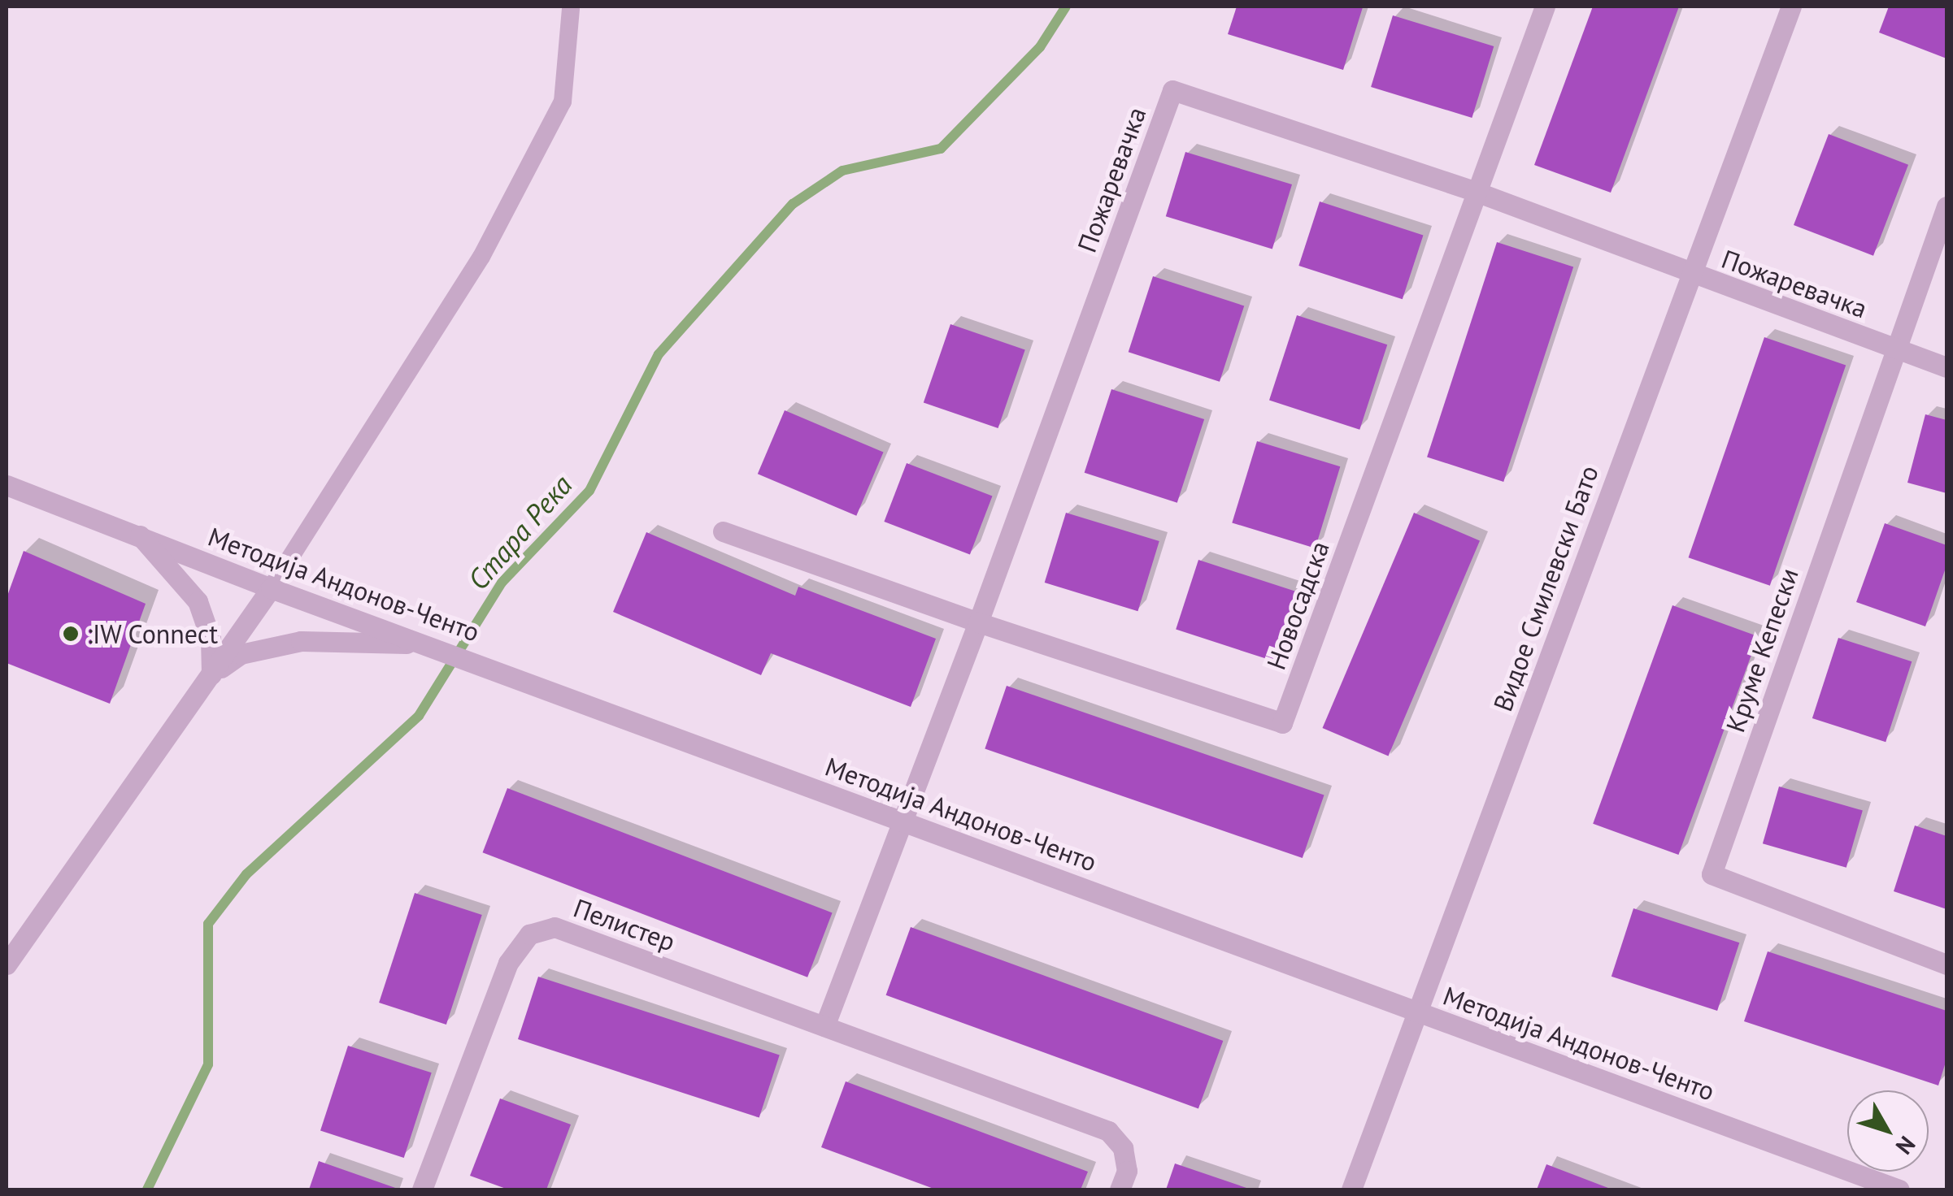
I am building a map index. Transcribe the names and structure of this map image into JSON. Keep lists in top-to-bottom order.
{
  "streets": {
    "street": [
      "Пожаревачка",
      "Методија Андонов-Ченто",
      "Видое Смилевски Бато",
      "Новосадска",
      "Круме Кепески",
      "Пелистер"
    ]
  },
  "crossings": [
    ["Пожаревачка", "Видое Смилевски Бато"],
    ["Пожаревачка", "Новосадска"],
    ["Пожаревачка", "Круме Кепески"],
    ["Методија Андонов-Ченто", "Видое Смилевски Бато"]
  ],
  "water": ["Стара Река"],
  "places": [":IW Connect"],
  "north": "bottom right"
}
